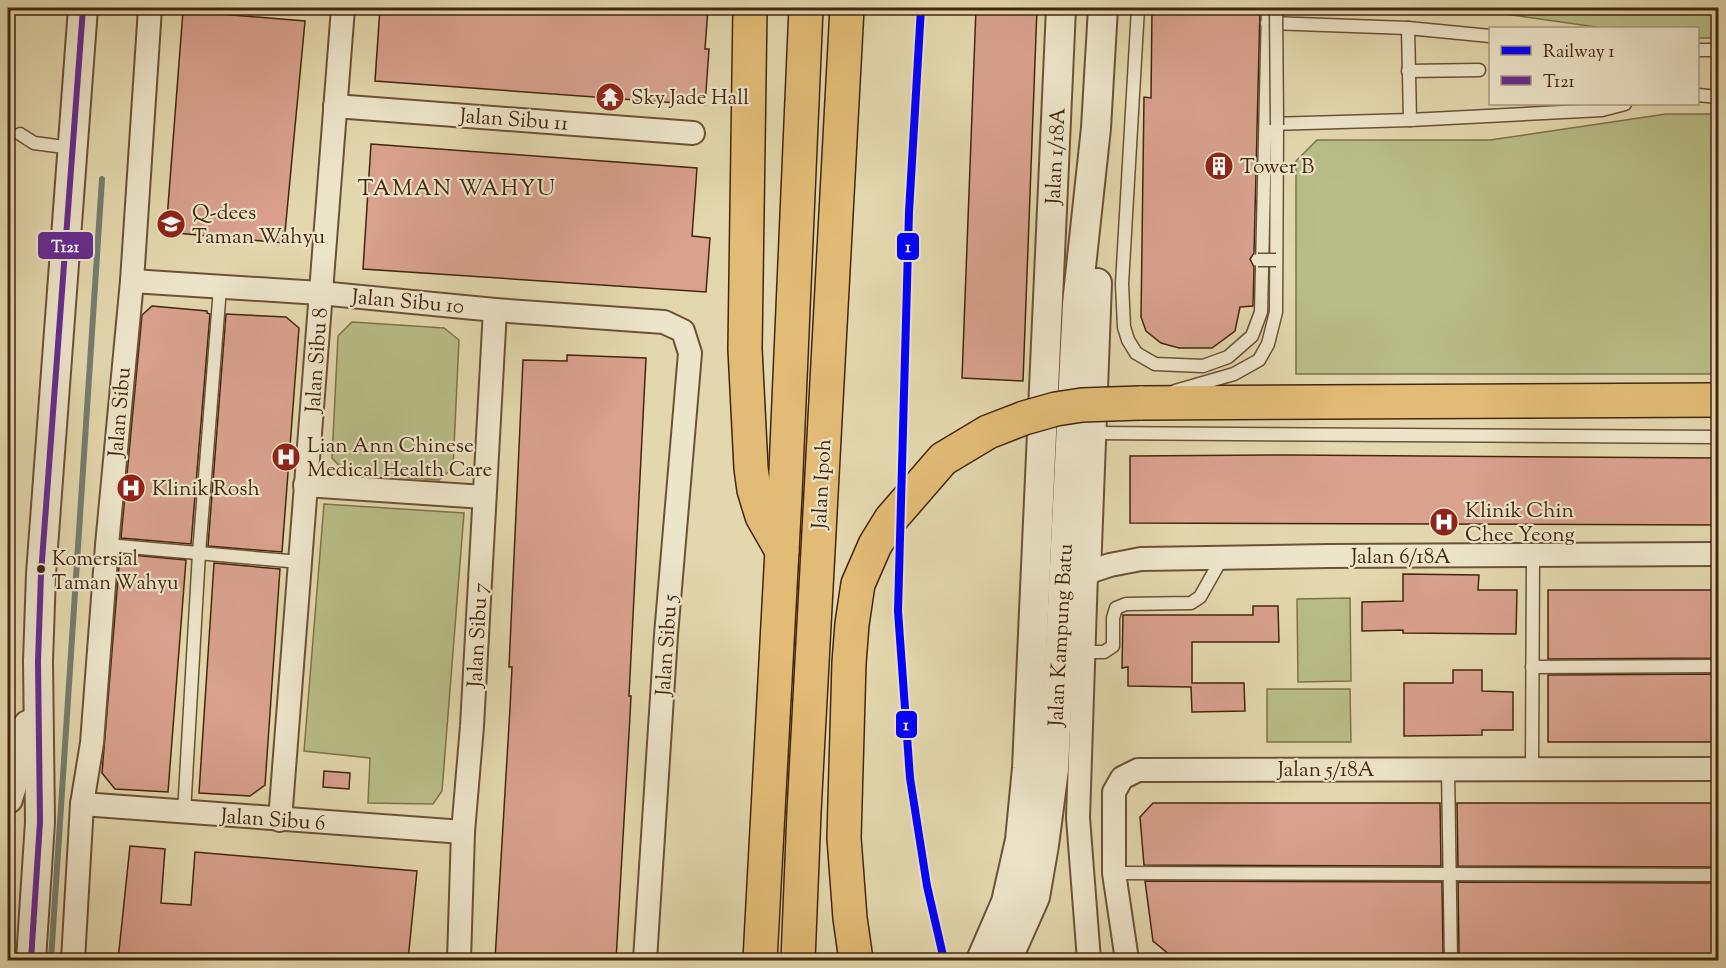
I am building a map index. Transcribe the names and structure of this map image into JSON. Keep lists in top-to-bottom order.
{
  "streets": {
    "highway": ["Jalan Ipoh"],
    "street": [
      "Jalan Sibu 11",
      "Jalan 1/18A",
      "Jalan Sibu 10",
      "Jalan Sibu 8",
      "Jalan Sibu",
      "Jalan 6/18A",
      "Jalan Sibu 7",
      "Jalan Kampung Batu",
      "Jalan Sibu 5",
      "Jalan 5/18A",
      "Jalan Sibu 6"
    ]
  },
  "crossings": [
    ["Jalan Sibu 11", "Jalan Sibu 8"],
    ["Jalan 1/18A", "Jalan Kampung Batu"],
    ["Jalan Sibu 10", "Jalan Sibu 8"],
    ["Jalan Sibu 10", "Jalan Sibu"],
    ["Jalan Sibu 10", "Jalan Sibu 7"],
    ["Jalan Sibu 10", "Jalan Sibu 5"],
    ["Jalan Sibu 8", "Jalan Sibu 6"],
    ["Jalan Sibu", "Jalan Sibu 6"],
    ["Jalan Sibu 7", "Jalan Sibu 6"]
  ],
  "districts": ["TAMAN WAHYU"],
  "places": {
    "temple": ["Sky Jade Hall"],
    "building": ["Tower B"],
    "school or university": ["Q-dees Taman Wahyu"],
    "hospital": ["Lian Ann Chinese Medical Health Care", "Klinik Rosh", "Klinik Chin Chee Yeong"],
    "other": ["Komersial Taman Wahyu"]
  },
  "lines": ["rail line 1", "transit line T121"],
  "legend": ["Railway 1", "T121"]
}
